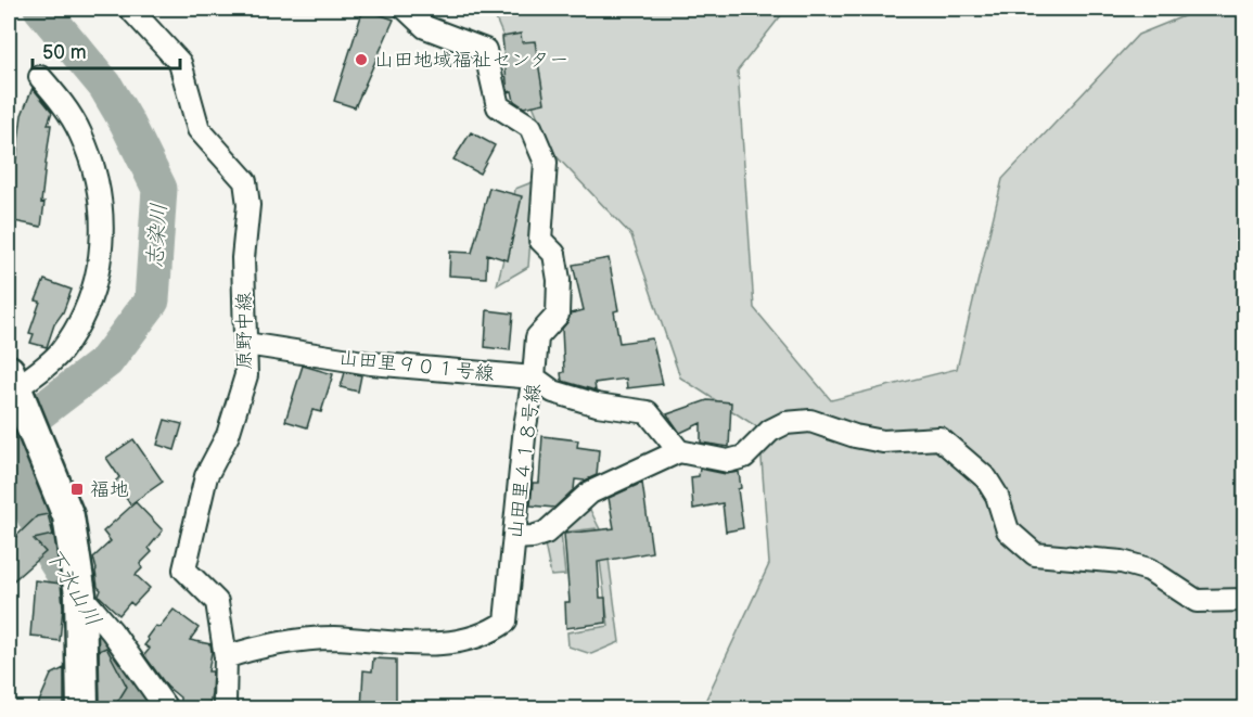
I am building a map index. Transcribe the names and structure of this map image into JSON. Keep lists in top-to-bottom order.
{
  "streets": {
    "street": ["原野中線", "山田里９０１号線", "山田里４１８号線"]
  },
  "crossings": [
    ["原野中線", "山田里９０１号線"],
    ["原野中線", "山田里４１８号線"],
    ["山田里９０１号線", "山田里４１８号線"]
  ],
  "water": ["志染川", "下氷山川"],
  "places": {
    "other": ["山田地域福祉センター"],
    "transit": ["福地"]
  },
  "scale_bar": "50 m"
}
